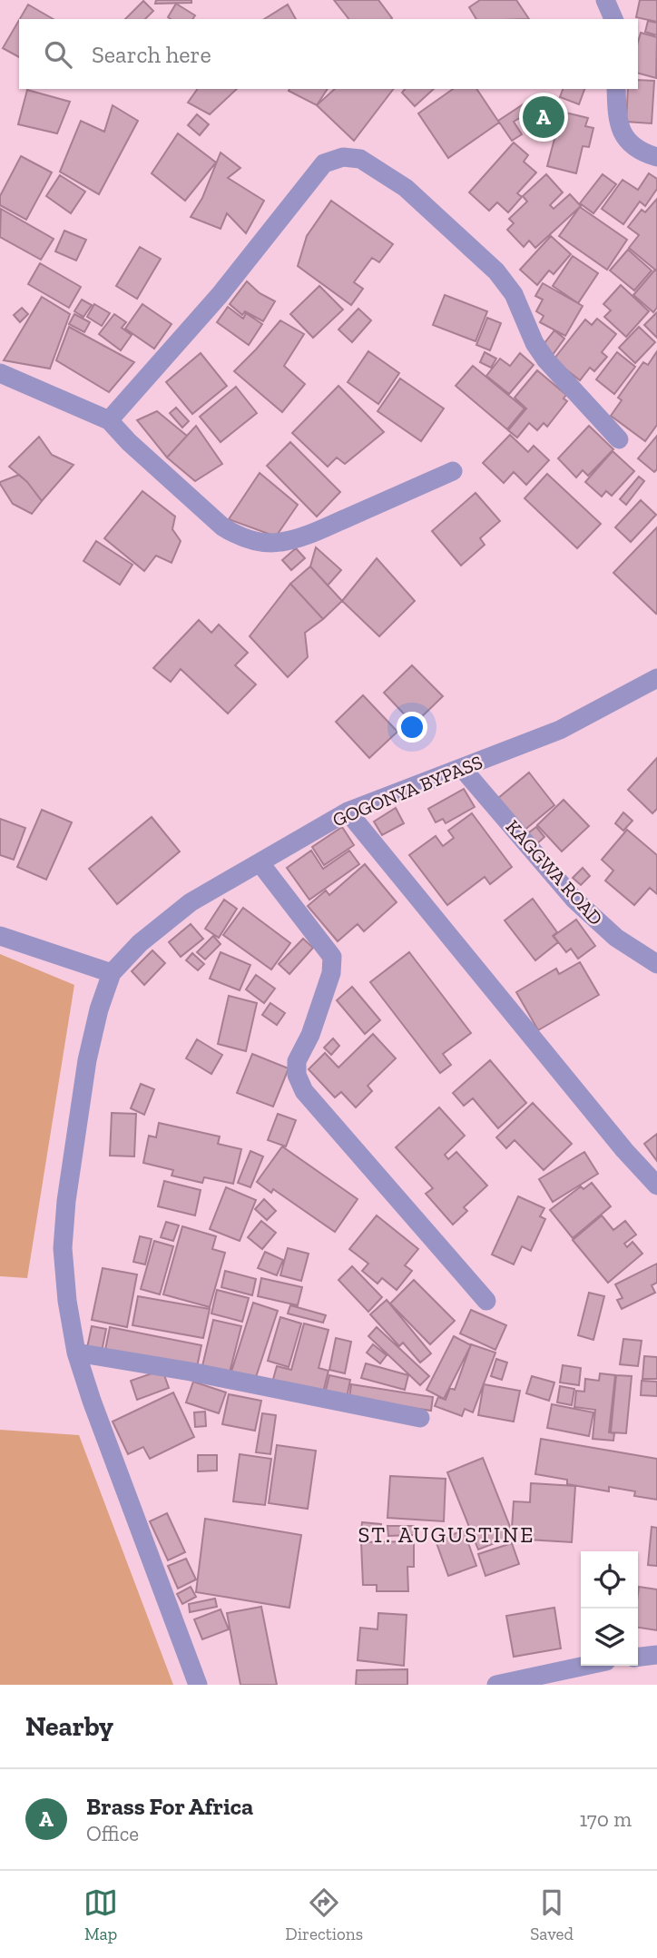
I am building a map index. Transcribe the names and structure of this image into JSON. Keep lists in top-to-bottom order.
{
  "streets": {
    "street": ["GOGONYA BYPASS", "KAGGWA ROAD"]
  },
  "crossings": [
    ["GOGONYA BYPASS", "KAGGWA ROAD"]
  ],
  "districts": ["ST. AUGUSTINE"],
  "page": {
    "search": "Search here",
    "pins": "A",
    "heading": "Nearby",
    "list": [
      {
        "mark": "A",
        "name": "Brass For Africa",
        "note": "Office",
        "value": "170 m"
      }
    ],
    "nav": ["Map", "Directions", "Saved"]
  }
}
